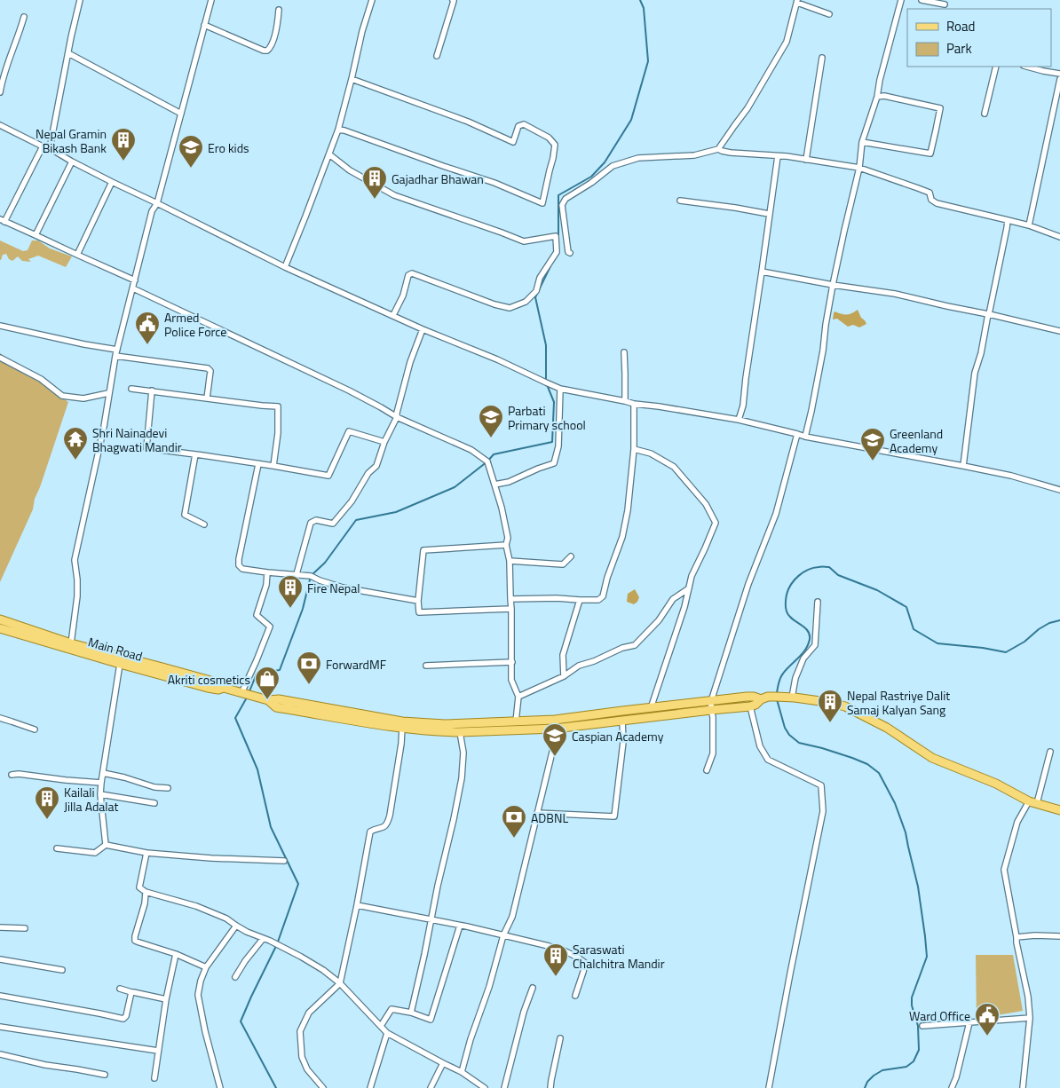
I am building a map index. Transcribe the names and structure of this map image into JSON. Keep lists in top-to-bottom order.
{
  "streets": {
    "main road": ["Main Road"]
  },
  "places": {
    "building": [
      "Nepal Gramin Bikash Bank",
      "Gajadhar Bhawan",
      "Fire Nepal",
      "Nepal Rastriye Dalit Samaj Kalyan Sang",
      "Kailali Jilla Adalat",
      "Saraswati Chalchitra Mandir"
    ],
    "school or university": [
      "Ero kids",
      "Parbati Primary school",
      "Greenland Academy",
      "Caspian Academy"
    ],
    "public building": ["Armed Police Force", "Ward Office"],
    "temple": ["Shri Nainadevi Bhagwati Mandir"],
    "bank": ["ForwardMF", "ADBNL"],
    "shop": ["Akriti cosmetics"]
  },
  "legend": ["Road", "Park"]
}
